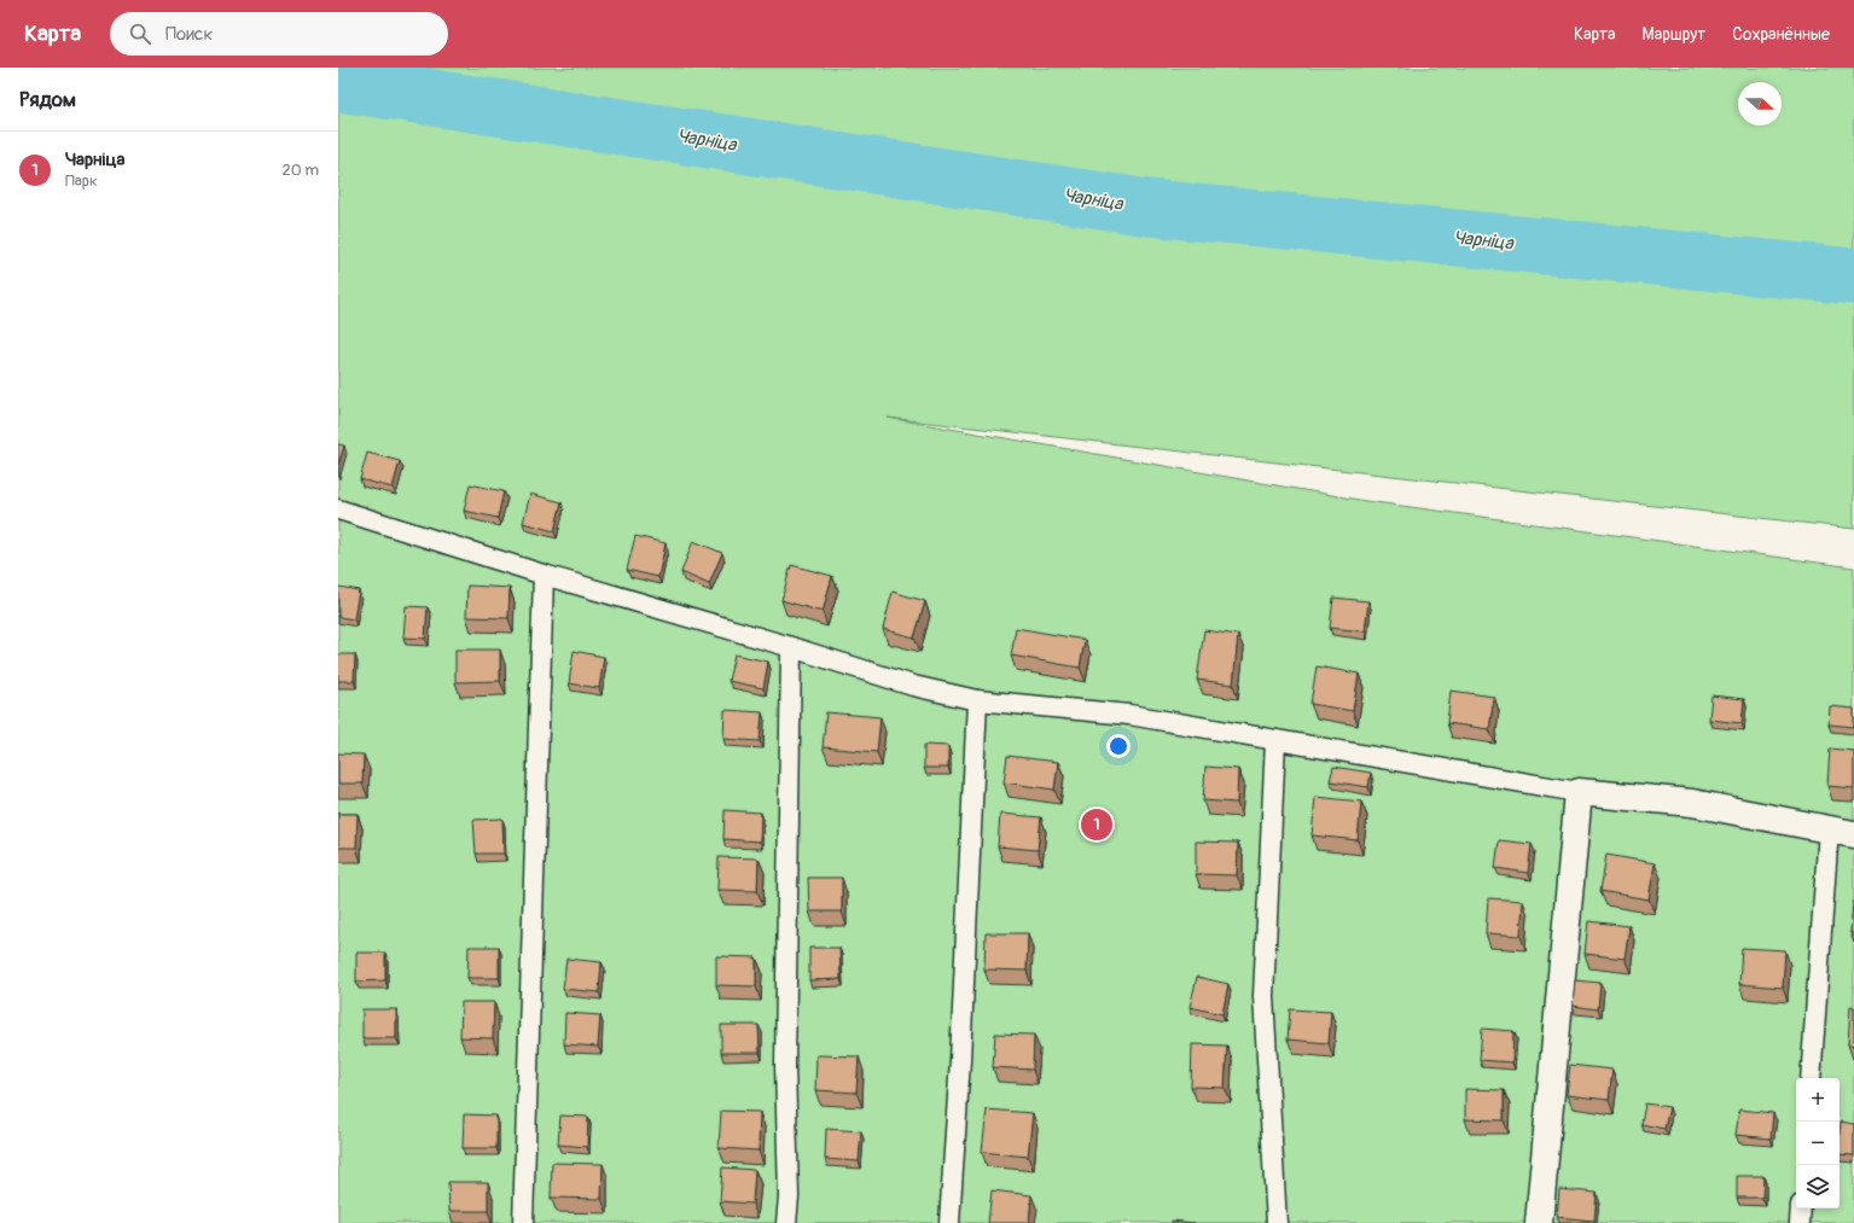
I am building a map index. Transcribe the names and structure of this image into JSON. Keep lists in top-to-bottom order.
{
  "water": ["Чарніца"],
  "north": "right",
  "page": {
    "header": "Карта",
    "search": "Поиск",
    "nav": ["Карта", "Маршрут", "Сохранённые"],
    "heading": "Рядом",
    "list": [
      {
        "mark": "1",
        "name": "Чарніца",
        "note": "Парк",
        "value": "20 m"
      }
    ],
    "pins": "1",
    "map_buttons": ["+", "−"]
  }
}
